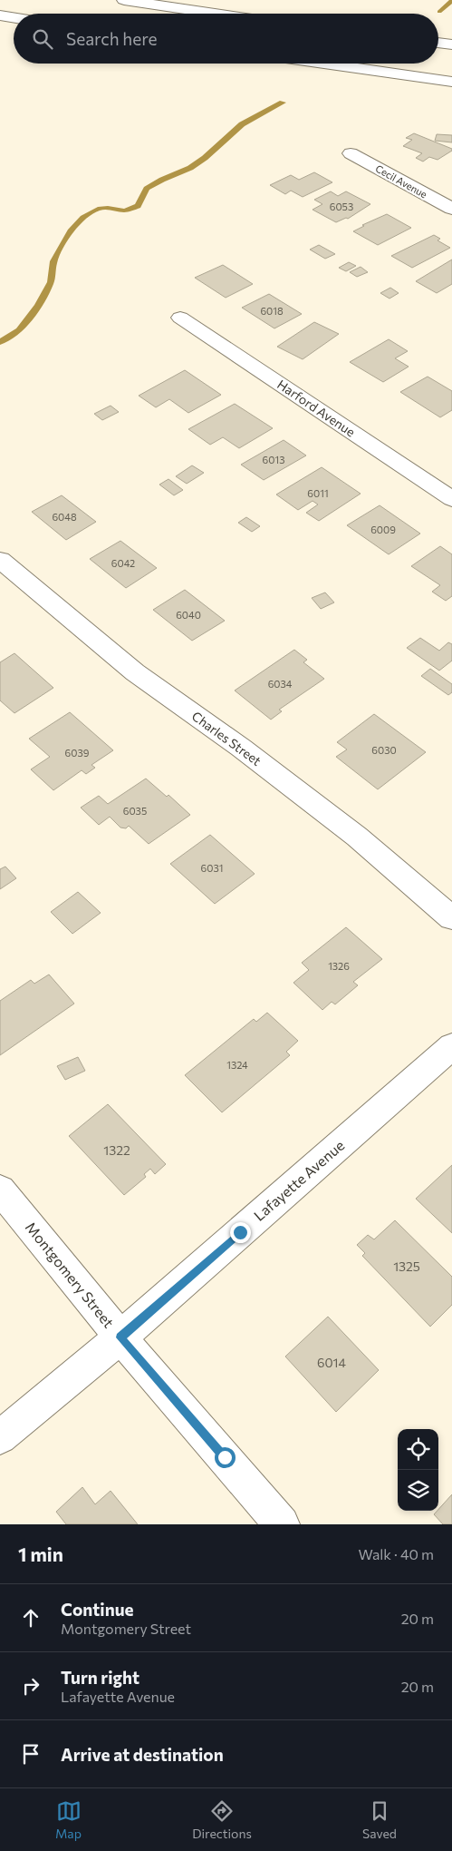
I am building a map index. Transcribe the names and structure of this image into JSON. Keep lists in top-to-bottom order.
{
  "streets": {
    "main road": [
      "Cecil Avenue",
      "Harford Avenue",
      "Charles Street",
      "Lafayette Avenue",
      "Montgomery Street"
    ]
  },
  "crossings": [
    ["Lafayette Avenue", "Montgomery Street"]
  ],
  "house_numbers": [
    "6053",
    "6018",
    "6013",
    "6011",
    "6048",
    "6009",
    "6042",
    "6040",
    "6034",
    "6030",
    "6039",
    "6035",
    "6031",
    "1326",
    "1324",
    "1322",
    "1325",
    "6014"
  ],
  "page": {
    "search": "Search here",
    "heading": ["1 min", "Walk · 40 m"],
    "list": [
      ["Continue", "Montgomery Street", "20 m"],
      ["Turn right", "Lafayette Avenue", "20 m"],
      "Arrive at destination"
    ],
    "nav": ["Map", "Directions", "Saved"]
  }
}
